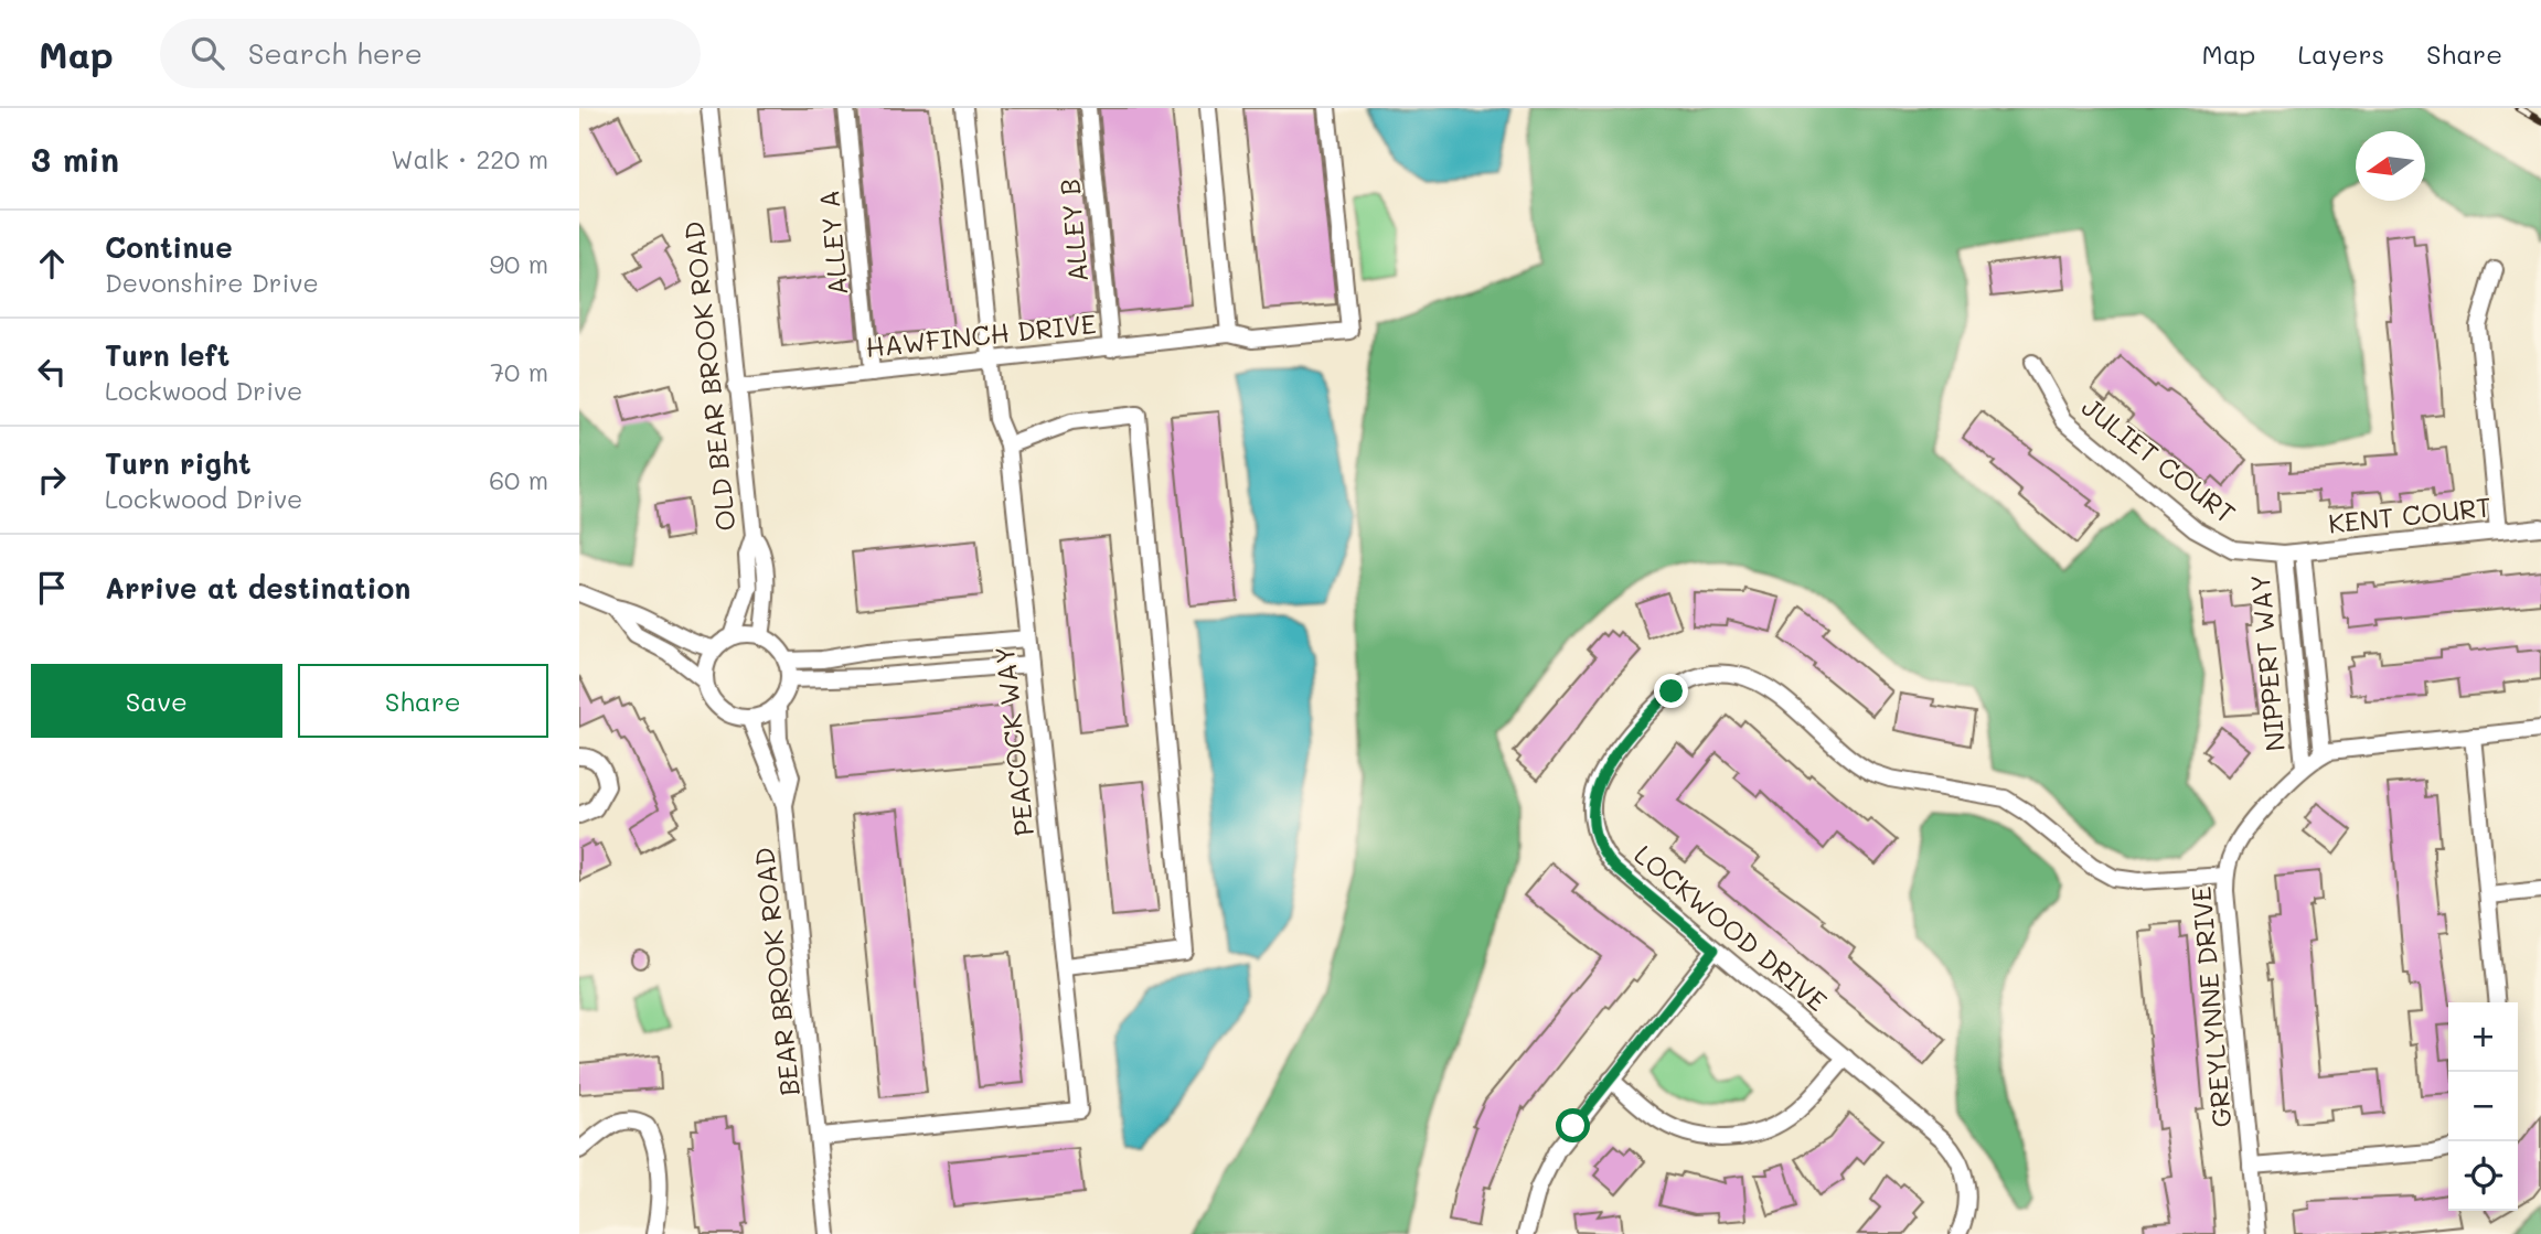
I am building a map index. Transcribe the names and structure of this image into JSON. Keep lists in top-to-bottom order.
{
  "streets": {
    "street": [
      "ALLEY B",
      "ALLEY A",
      "HAWFINCH DRIVE",
      "OLD BEAR BROOK ROAD",
      "JULIET COURT",
      "KENT COURT",
      "NIPPERT WAY",
      "PEACOCK WAY",
      "LOCKWOOD DRIVE",
      "BEAR BROOK ROAD",
      "GREYLYNNE DRIVE"
    ]
  },
  "crossings": [
    ["ALLEY B", "HAWFINCH DRIVE"],
    ["ALLEY A", "HAWFINCH DRIVE"],
    ["HAWFINCH DRIVE", "OLD BEAR BROOK ROAD"],
    ["HAWFINCH DRIVE", "PEACOCK WAY"],
    ["OLD BEAR BROOK ROAD", "BEAR BROOK ROAD"],
    ["JULIET COURT", "KENT COURT"],
    ["JULIET COURT", "NIPPERT WAY"],
    ["KENT COURT", "NIPPERT WAY"],
    ["NIPPERT WAY", "GREYLYNNE DRIVE"],
    ["PEACOCK WAY", "BEAR BROOK ROAD"],
    ["LOCKWOOD DRIVE", "GREYLYNNE DRIVE"]
  ],
  "north": "left",
  "page": {
    "header": "Map",
    "search": "Search here",
    "nav": ["Map", "Layers", "Share"],
    "heading": ["3 min", "Walk · 220 m"],
    "list": [
      ["Continue", "Devonshire Drive", "90 m"],
      ["Turn left", "Lockwood Drive", "70 m"],
      ["Turn right", "Lockwood Drive", "60 m"],
      "Arrive at destination"
    ],
    "buttons": ["Save", "Share"],
    "map_buttons": ["+", "−"]
  }
}
